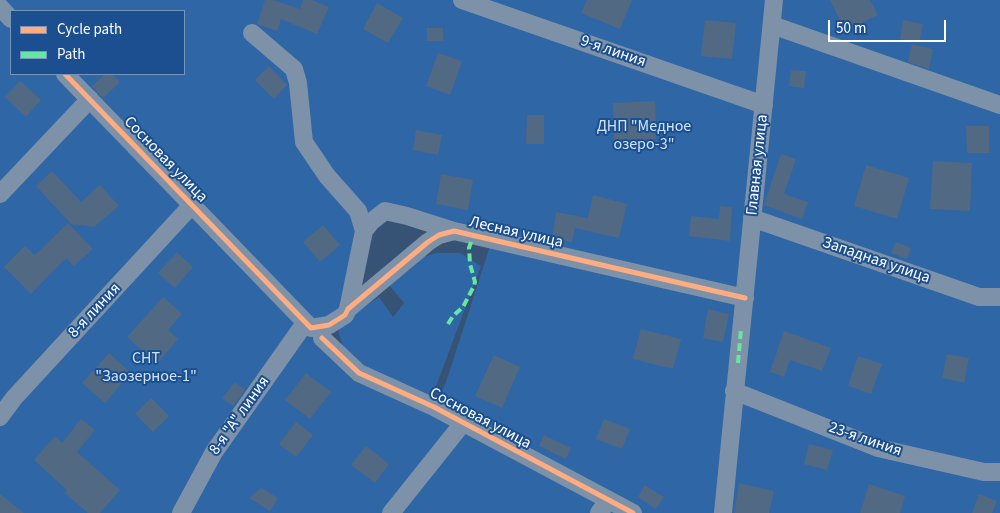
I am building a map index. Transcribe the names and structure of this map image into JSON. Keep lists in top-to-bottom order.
{
  "streets": {
    "street": [
      "9-я линия",
      "Сосновая улица",
      "Главная улица",
      "Лесная улица",
      "Западная улица",
      "8-я линия",
      "8-я \"А\" линия",
      "23-я линия"
    ]
  },
  "crossings": [
    ["9-я линия", "Главная улица"],
    ["Сосновая улица", "Лесная улица"],
    ["Сосновая улица", "8-я линия"],
    ["Сосновая улица", "8-я \"А\" линия"],
    ["Главная улица", "Лесная улица"],
    ["Главная улица", "Западная улица"],
    ["Главная улица", "23-я линия"],
    ["Лесная улица", "8-я \"А\" линия"]
  ],
  "parks": ["ДНП \"Медное озеро-3\"", "СНТ \"Заозерное-1\""],
  "legend": ["Cycle path", "Path"],
  "scale_bar": "50 m"
}
